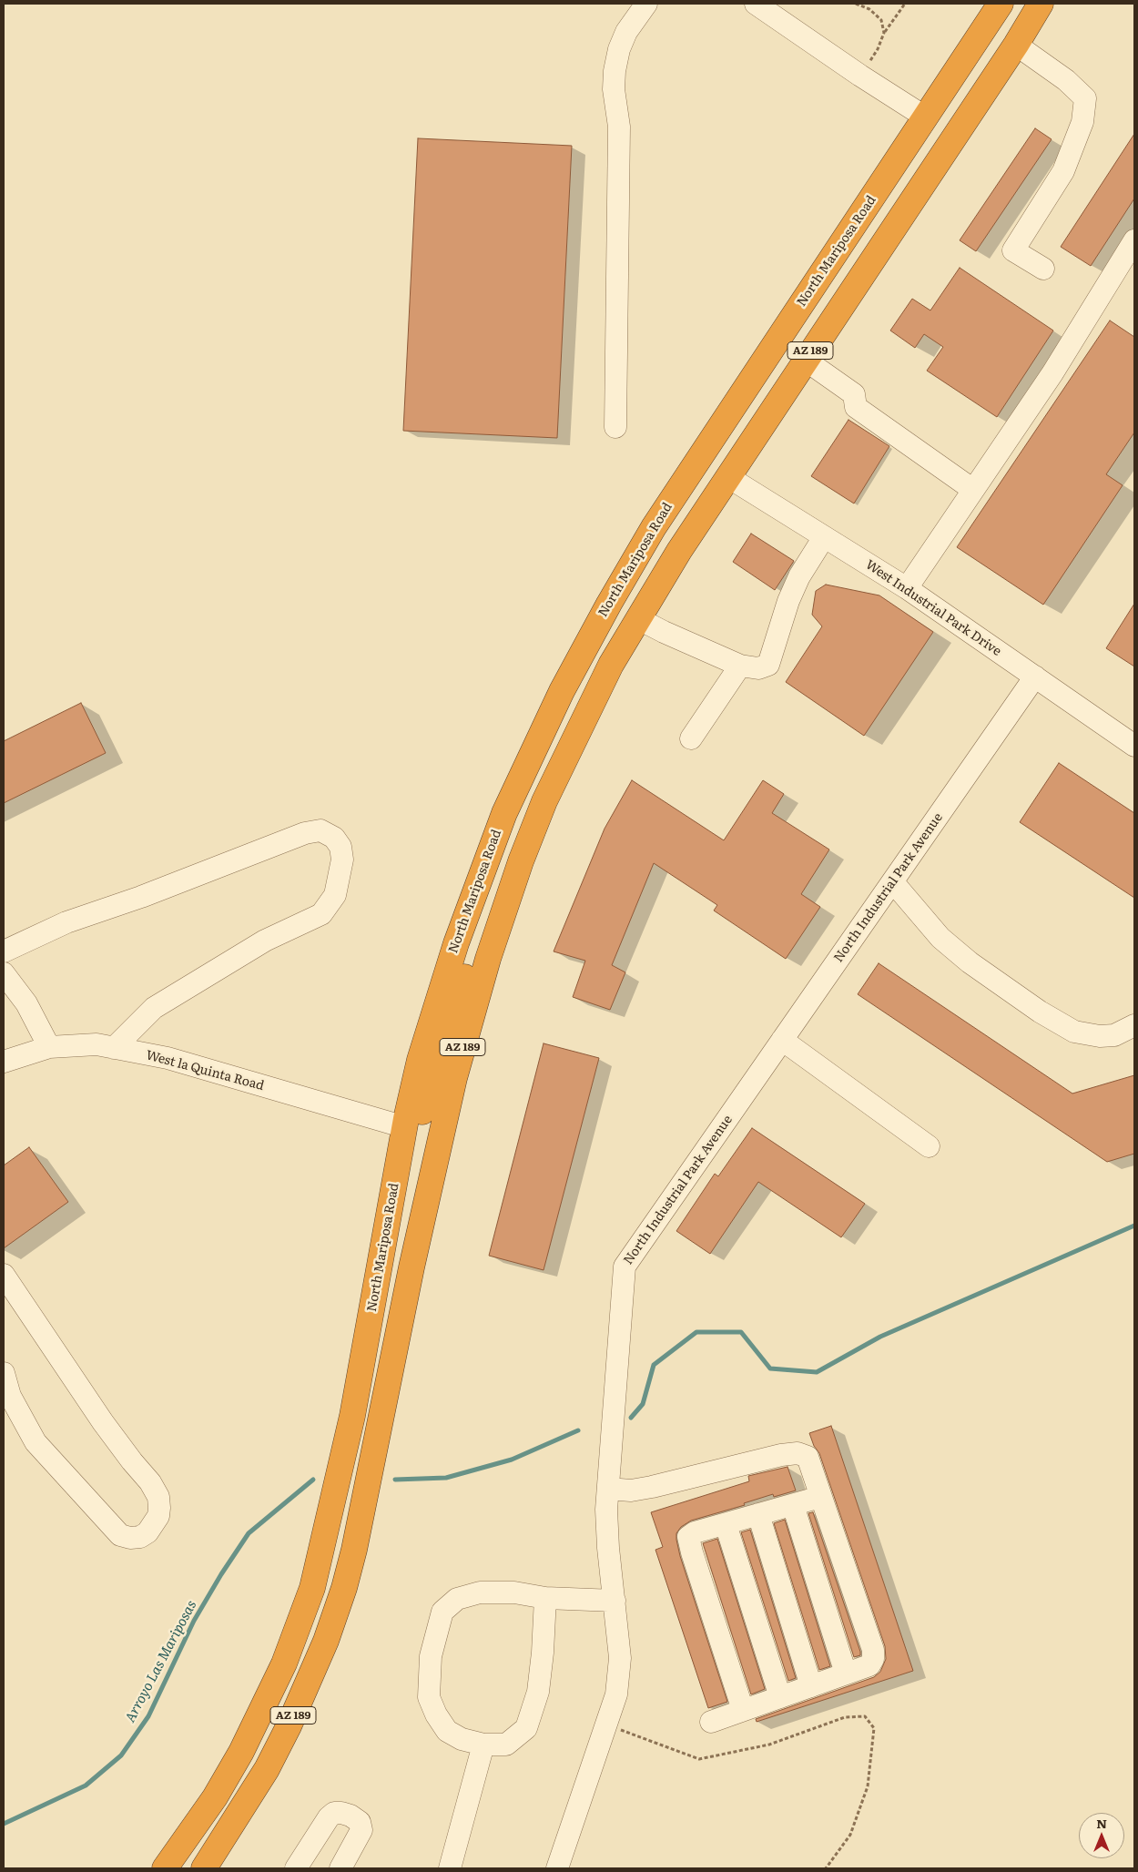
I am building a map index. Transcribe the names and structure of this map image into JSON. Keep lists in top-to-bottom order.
{
  "streets": {
    "highway": ["North Mariposa Road", "AZ 189"],
    "street": ["West Industrial Park Drive", "North Industrial Park Avenue", "West la Quinta Road"]
  },
  "crossings": [
    ["North Mariposa Road", "West Industrial Park Drive"],
    ["North Mariposa Road", "West la Quinta Road"],
    ["West Industrial Park Drive", "North Industrial Park Avenue"]
  ],
  "water": ["Arroyo Las Mariposas"],
  "north": "top"
}
